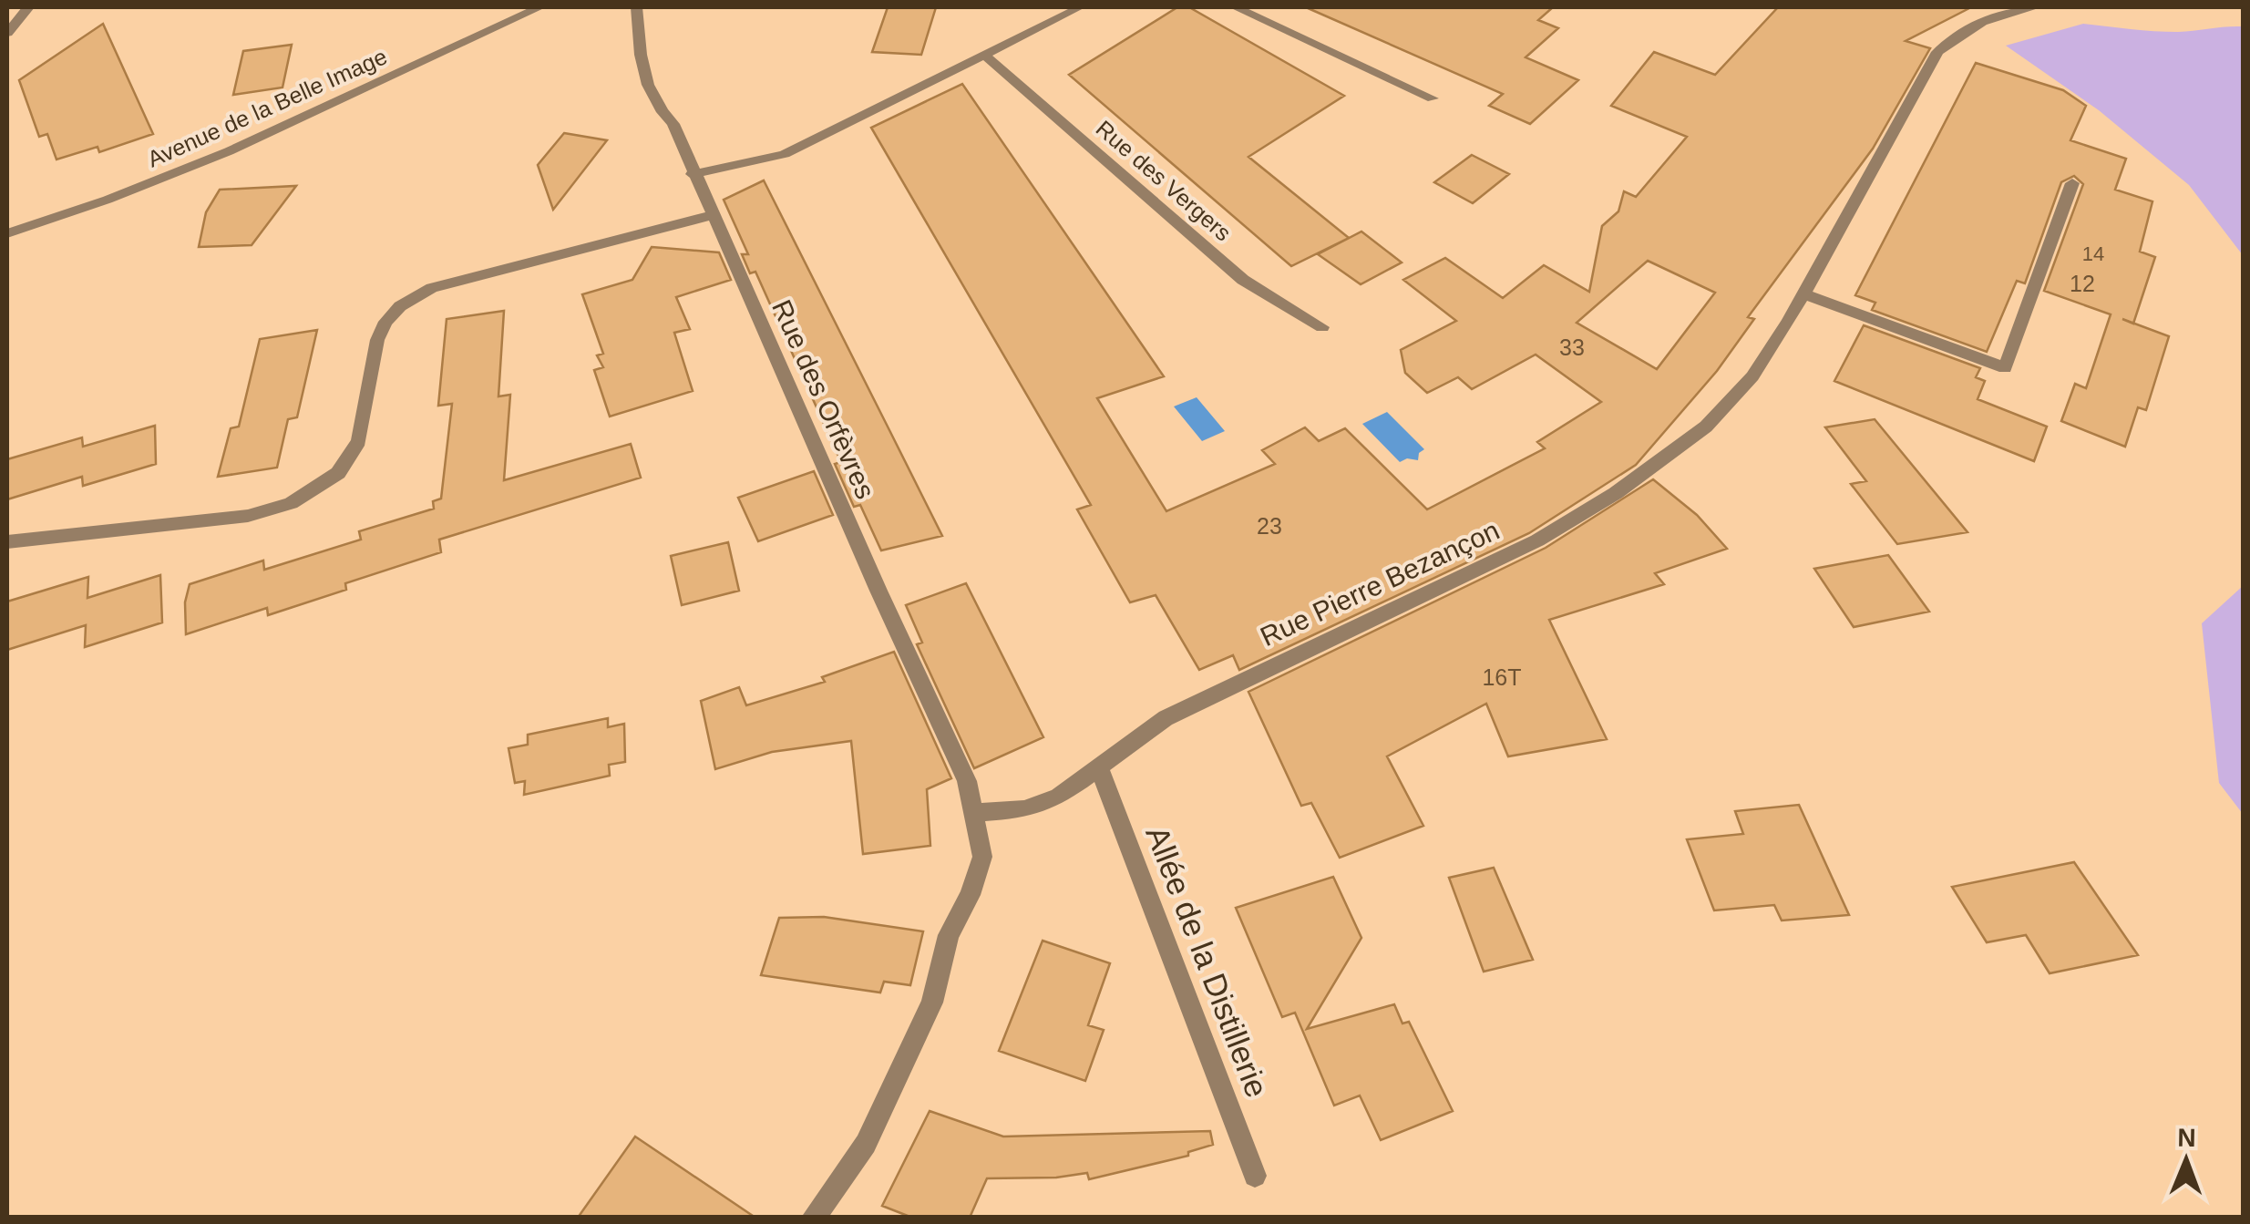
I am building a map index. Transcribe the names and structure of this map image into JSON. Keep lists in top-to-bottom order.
{
  "streets": {
    "street": [
      "Avenue de la Belle Image",
      "Rue des Vergers",
      "Rue des Orfèvres",
      "Rue Pierre Bezançon",
      "Allée de la Distillerie"
    ]
  },
  "crossings": [
    ["Rue des Orfèvres", "Rue Pierre Bezançon"],
    ["Rue Pierre Bezançon", "Allée de la Distillerie"]
  ],
  "house_numbers": [
    "14",
    "12",
    "33",
    "23",
    "16T"
  ],
  "north": "top"
}
